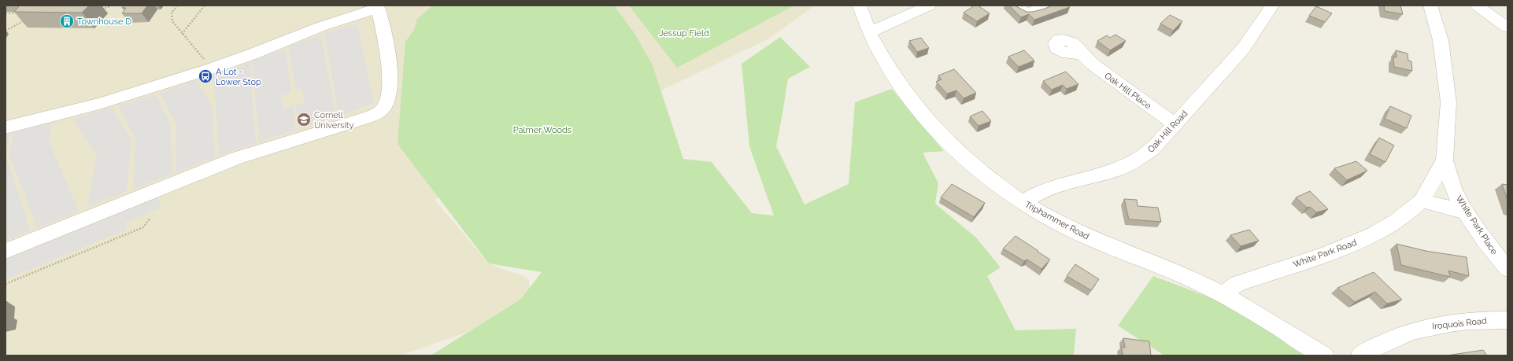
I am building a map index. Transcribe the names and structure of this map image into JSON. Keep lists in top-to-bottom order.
{
  "streets": {
    "street": [
      "Oak Hill Place",
      "Oak Hill Road",
      "Triphammer Road",
      "White Park Place",
      "White Park Road",
      "Iroquois Road"
    ]
  },
  "crossings": [
    ["Oak Hill Place", "Oak Hill Road"],
    ["Oak Hill Road", "Triphammer Road"],
    ["Triphammer Road", "White Park Road"],
    ["White Park Place", "White Park Road"]
  ],
  "parks": ["Jessup Field", "Palmer Woods"],
  "places": {
    "building": ["Townhouse D"],
    "bus stop": ["A Lot - Lower Stop"],
    "school or university": ["Cornell University"]
  }
}
